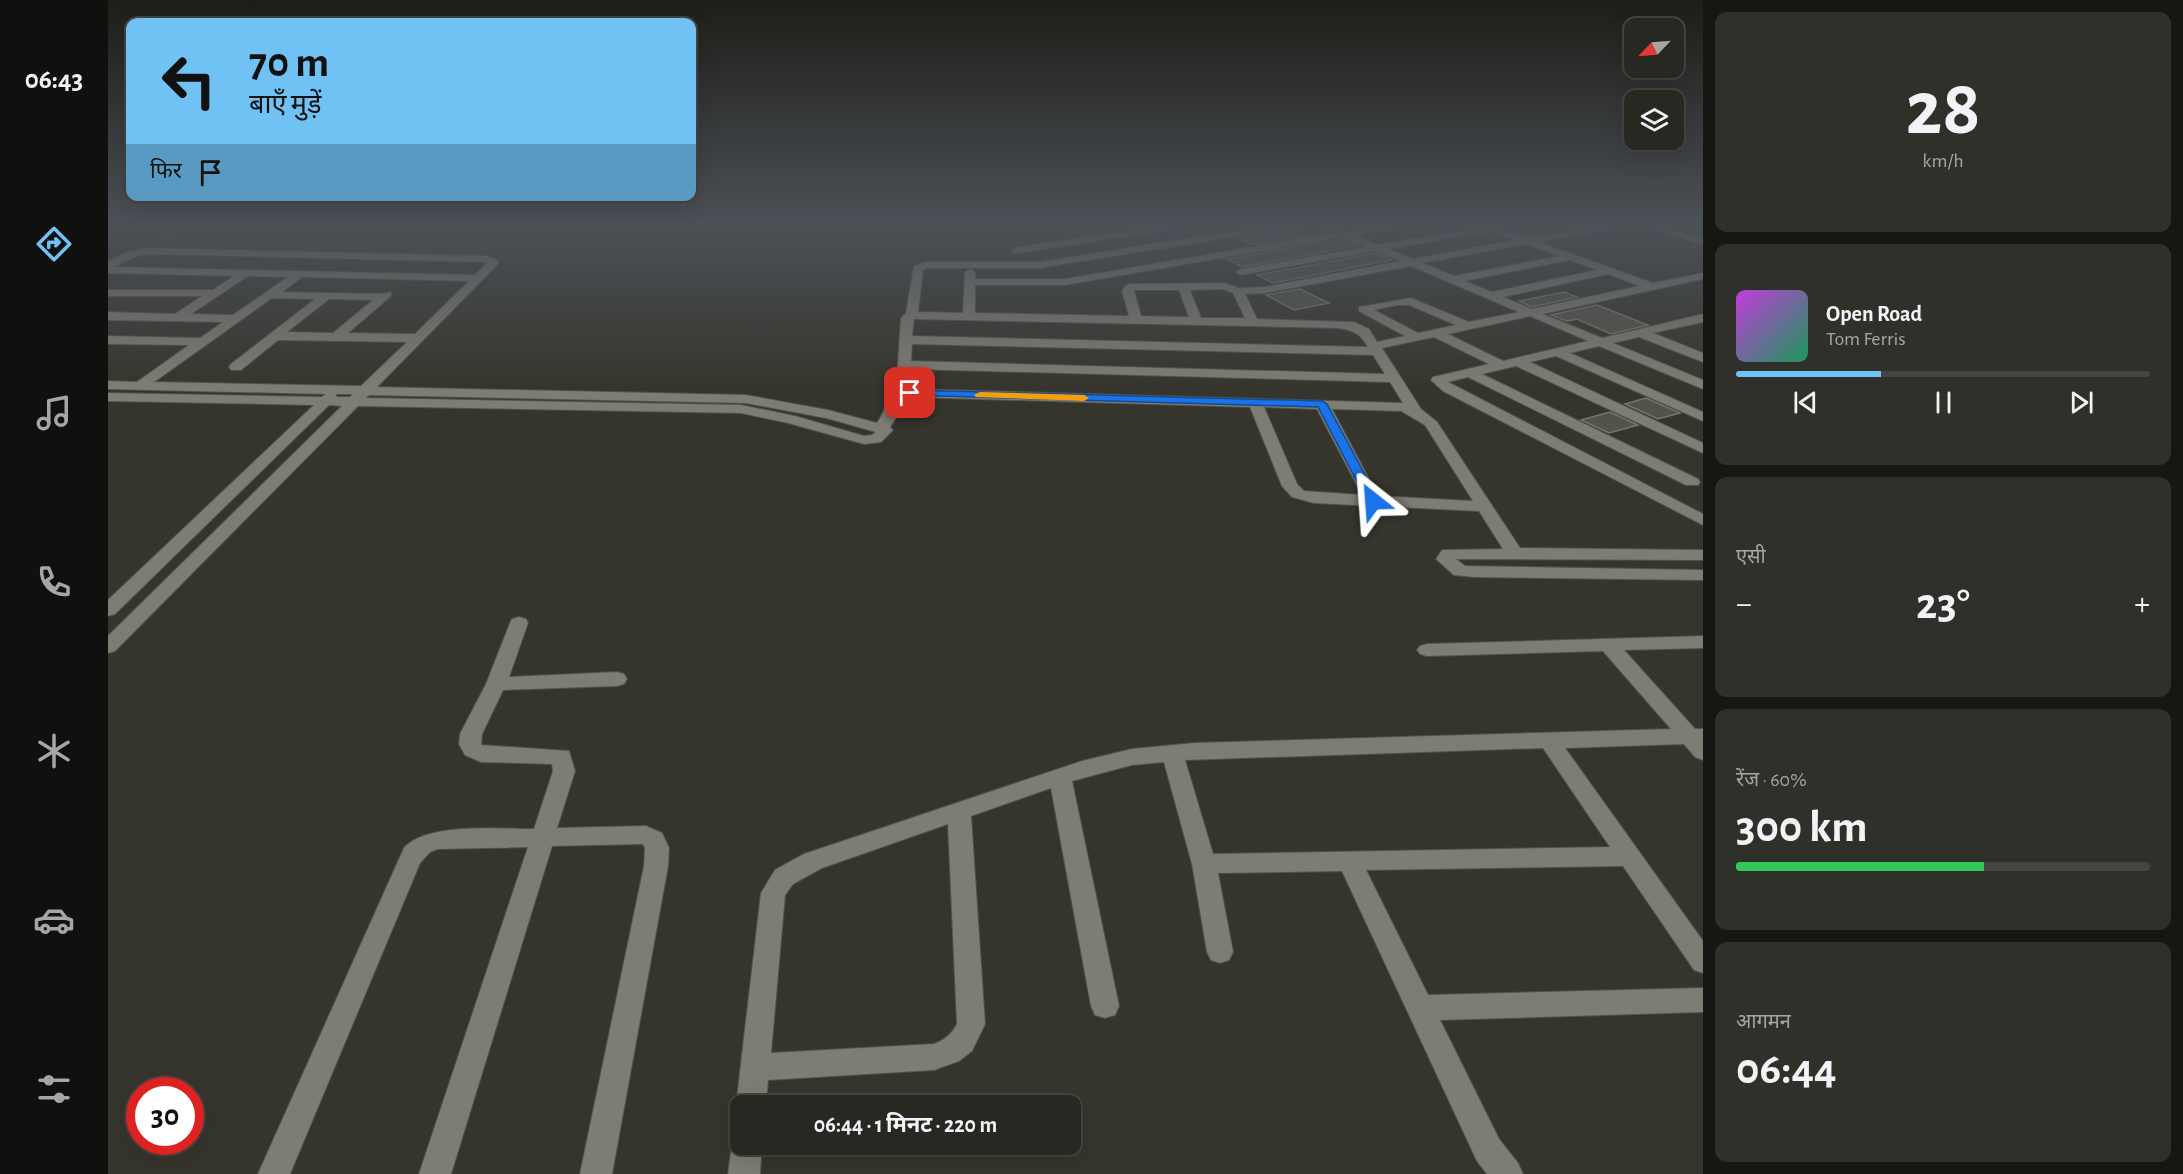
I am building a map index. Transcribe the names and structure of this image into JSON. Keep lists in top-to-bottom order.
{
  "north": "bottom left",
  "page": {
    "tabs": "06:43",
    "tile": [
      ["28", "km/h"],
      "एसी",
      ["रेंज · 60%", "300 km"],
      ["आगमन", "06:44"]
    ],
    "turn": ["70 m", "बाएँ मुड़ें"],
    "then": "फिर",
    "song": ["Open Road", "Tom Ferris"],
    "heat": ["−", "23°", "+"],
    "limit": "30",
    "trip": "06:44 · 1 मिनट · 220 m"
  }
}
